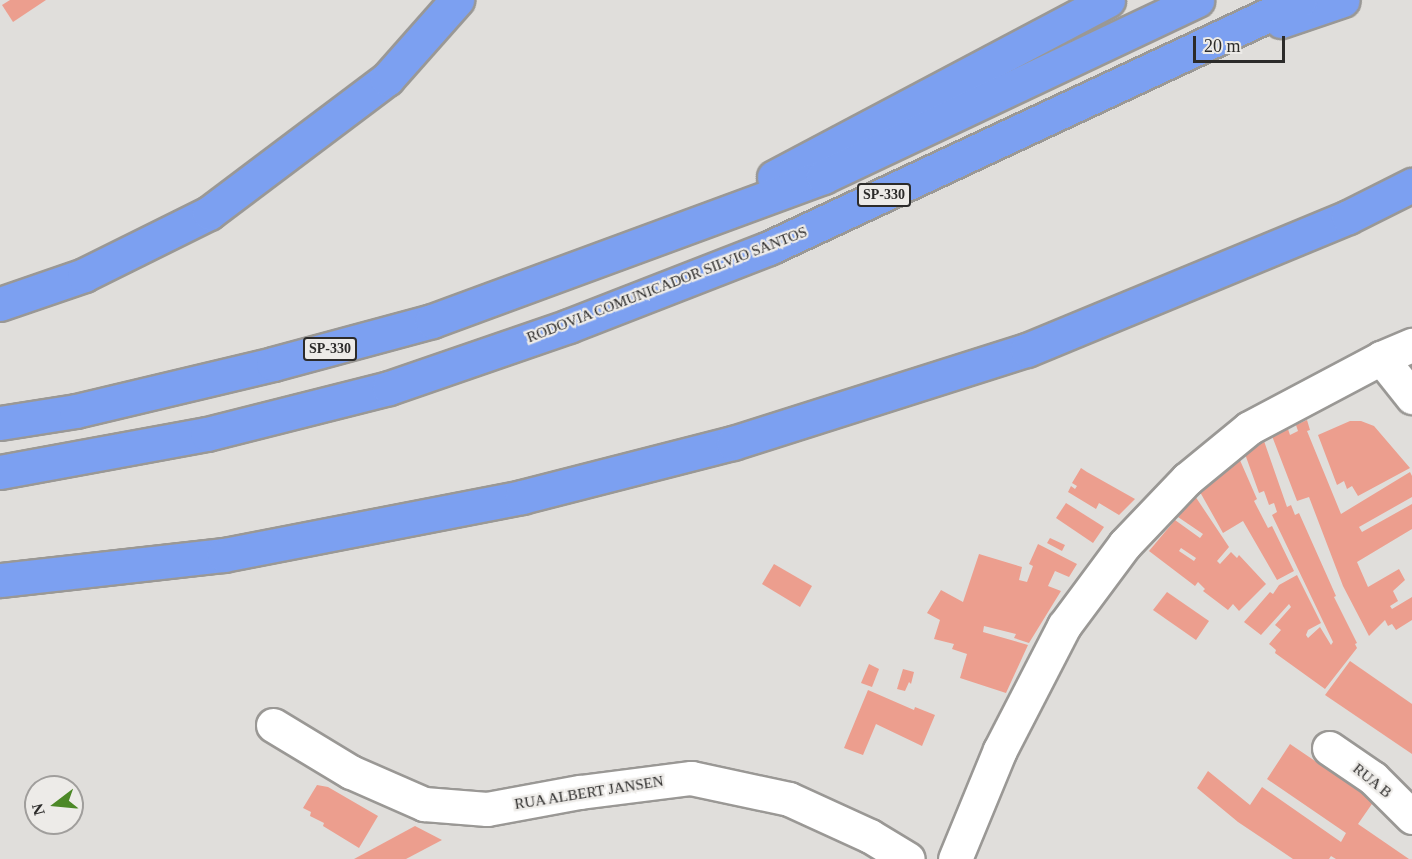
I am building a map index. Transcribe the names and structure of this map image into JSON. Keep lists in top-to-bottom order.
{
  "streets": {
    "highway": ["SP-330", "RODOVIA COMUNICADOR SILVIO SANTOS"],
    "street": ["RUA B", "RUA ALBERT JANSEN"]
  },
  "scale_bar": "20 m",
  "north": "left"
}
